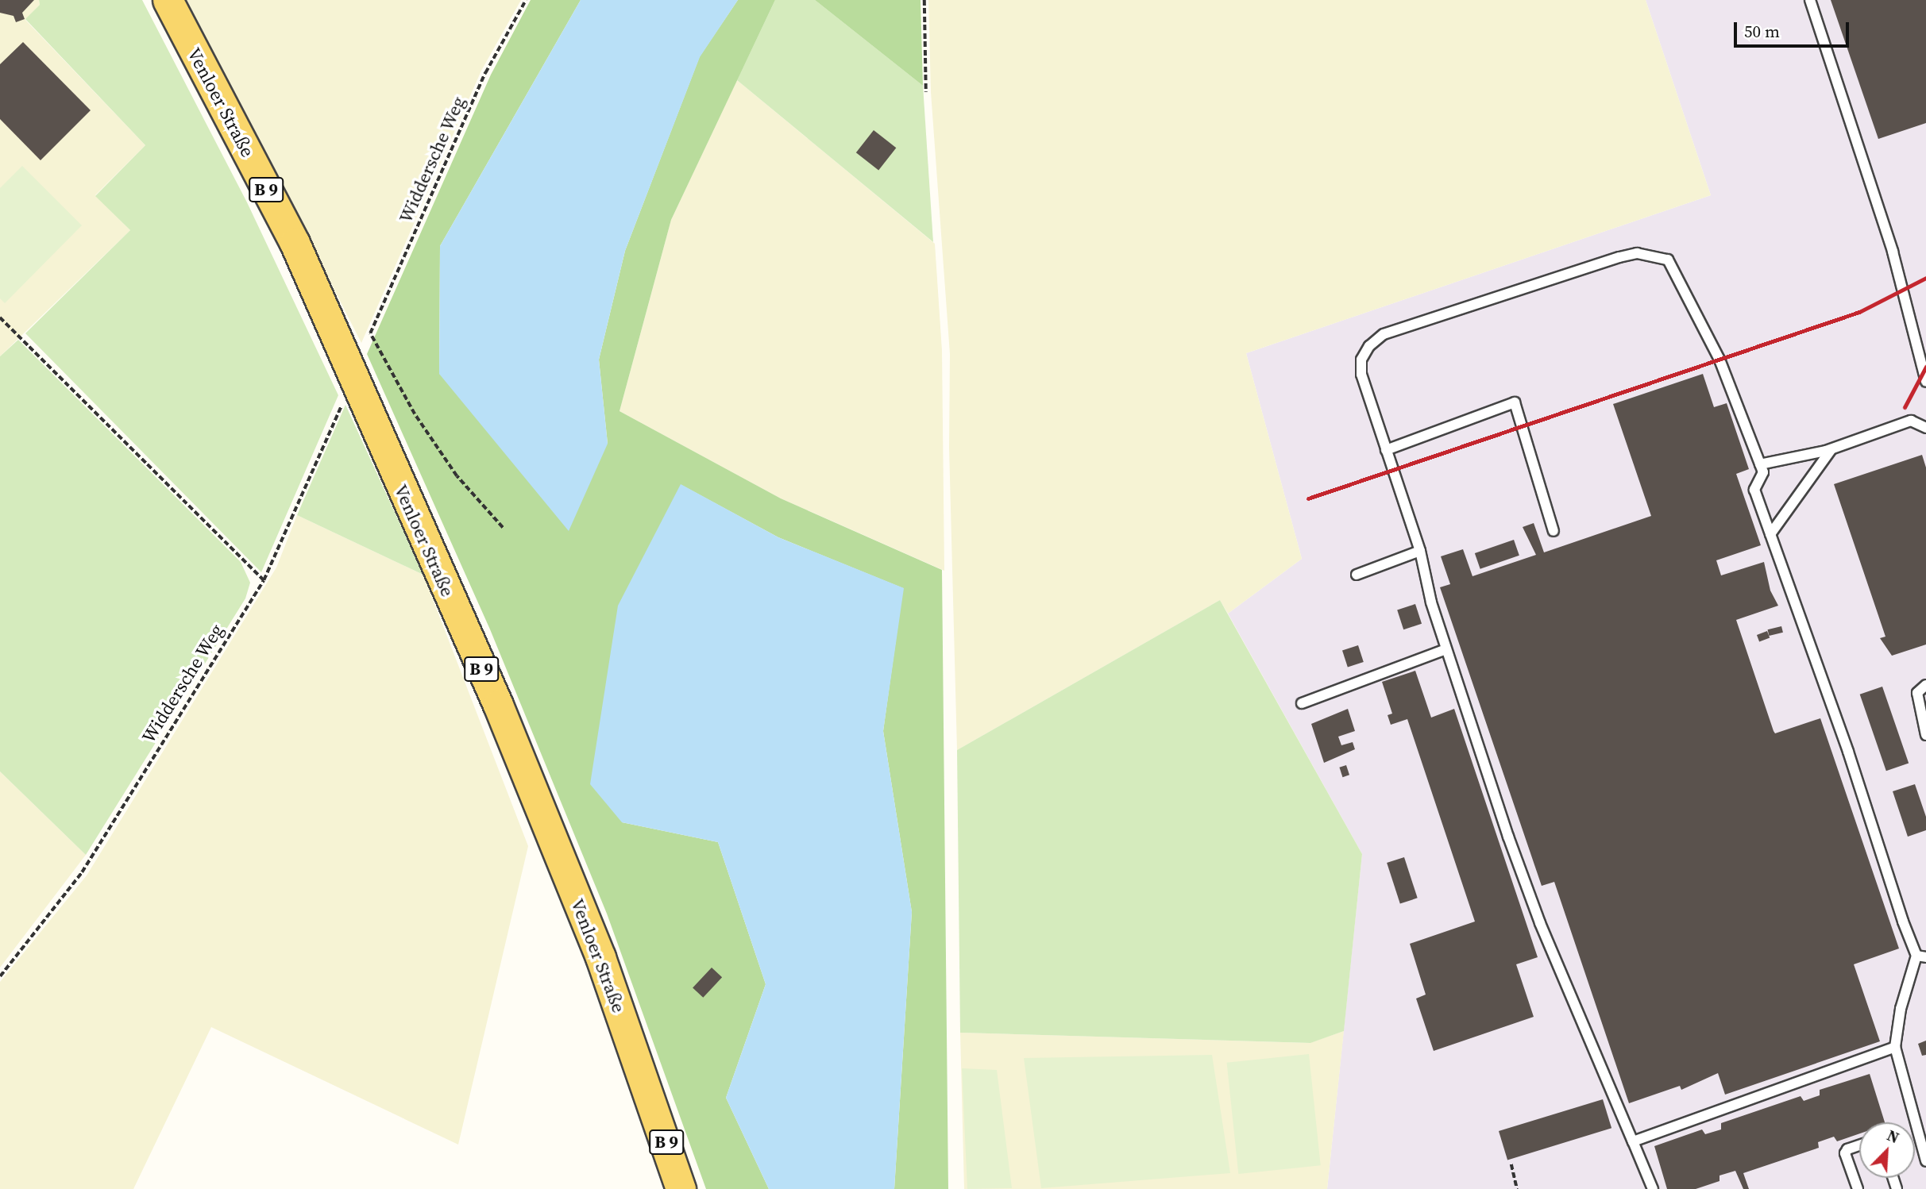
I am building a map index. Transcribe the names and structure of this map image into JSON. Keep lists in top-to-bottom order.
{
  "streets": {
    "main road": ["Venloer Straße", "B 9"],
    "path": ["Widdersche Weg"]
  },
  "crossings": [
    ["Venloer Straße", "Widdersche Weg"]
  ],
  "scale_bar": "50 m",
  "north": "top right"
}
